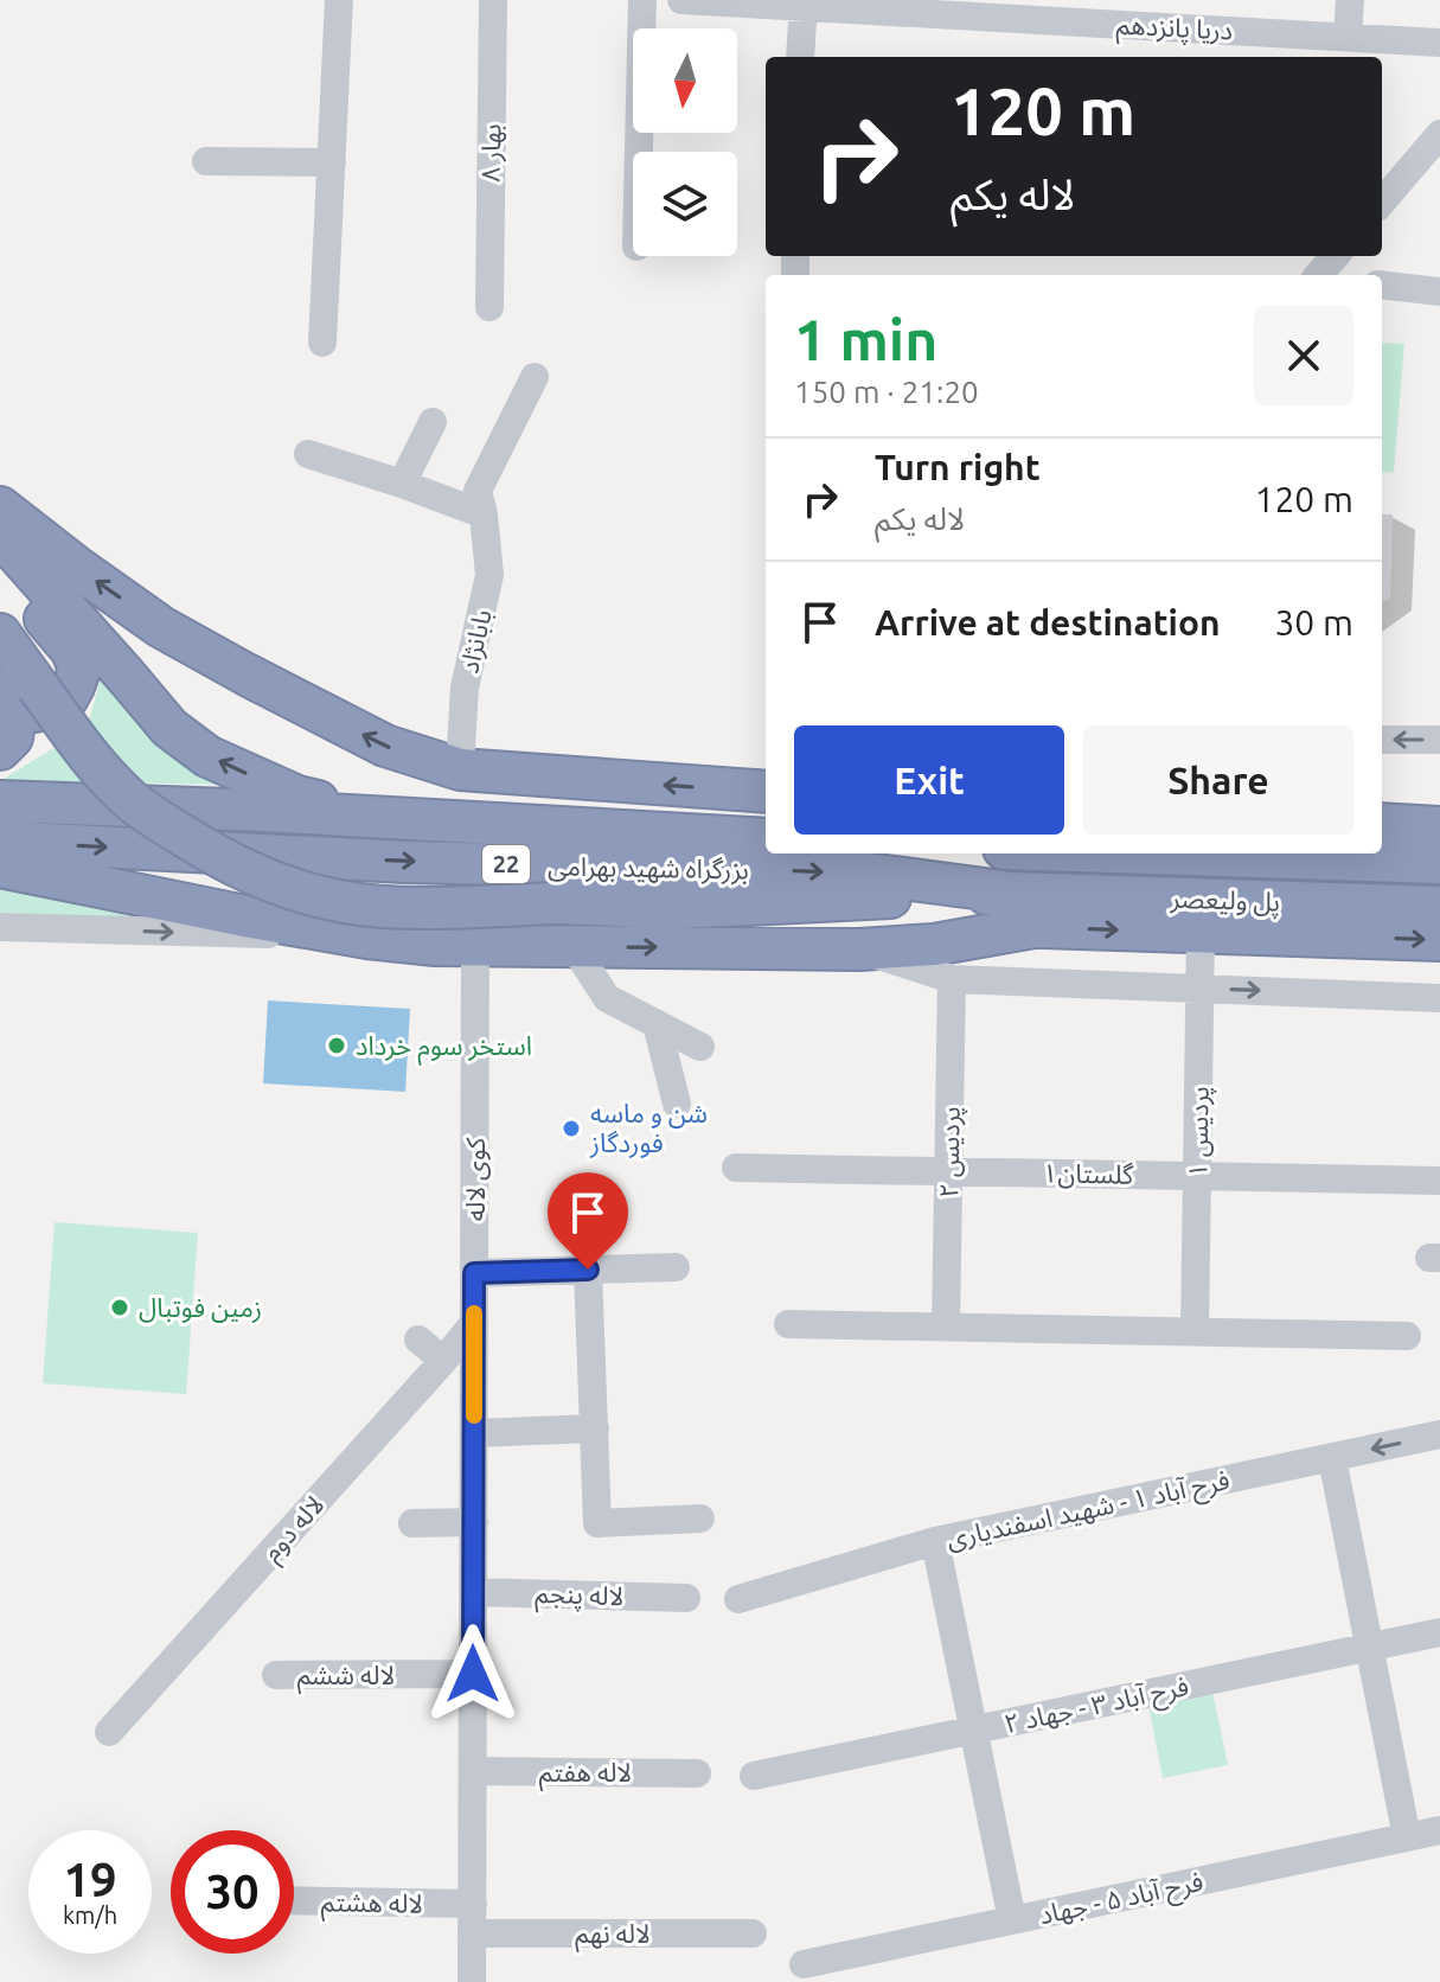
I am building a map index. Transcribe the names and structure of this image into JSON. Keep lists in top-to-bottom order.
{
  "streets": {
    "highway": ["22", "بزرگراه شهید بهرامی", "پل ولیعصر"],
    "street": [
      "دریا پانزدهم",
      "بهار ۸",
      "بابانژاد",
      "پردیس ۱",
      "پردیس ۲",
      "گلستان۱",
      "کوی لاله",
      "فرح آباد ۱ - شهید اسفندیاری",
      "لاله دوم",
      "لاله پنجم",
      "لاله ششم",
      "فرح آباد ۳ - جهاد ۲",
      "لاله هفتم",
      "فرح آباد ۵ - جهاد",
      "لاله هشتم",
      "لاله نهم"
    ]
  },
  "crossings": [
    ["بزرگراه شهید بهرامی", "پل ولیعصر"],
    ["پردیس ۱", "گلستان۱"],
    ["پردیس ۲", "گلستان۱"],
    ["کوی لاله", "لاله دوم"],
    ["کوی لاله", "لاله پنجم"],
    ["کوی لاله", "لاله ششم"],
    ["کوی لاله", "لاله هفتم"],
    ["کوی لاله", "لاله هشتم"],
    ["کوی لاله", "لاله نهم"]
  ],
  "places": ["استخر سوم خرداد", "شن و ماسه فوردگاز", "زمین فوتبال"],
  "north": "bottom",
  "page": {
    "turn": ["120 m", "لاله یکم"],
    "heading": ["1 min", "150 m · 21:20"],
    "list": [
      {
        "name": "Turn right",
        "note": "لاله یکم",
        "value": "120 m"
      },
      {
        "name": "Arrive at destination",
        "value": "30 m"
      }
    ],
    "buttons": ["Exit", "Share"],
    "speed": "19 km/h",
    "limit": "30"
  }
}
